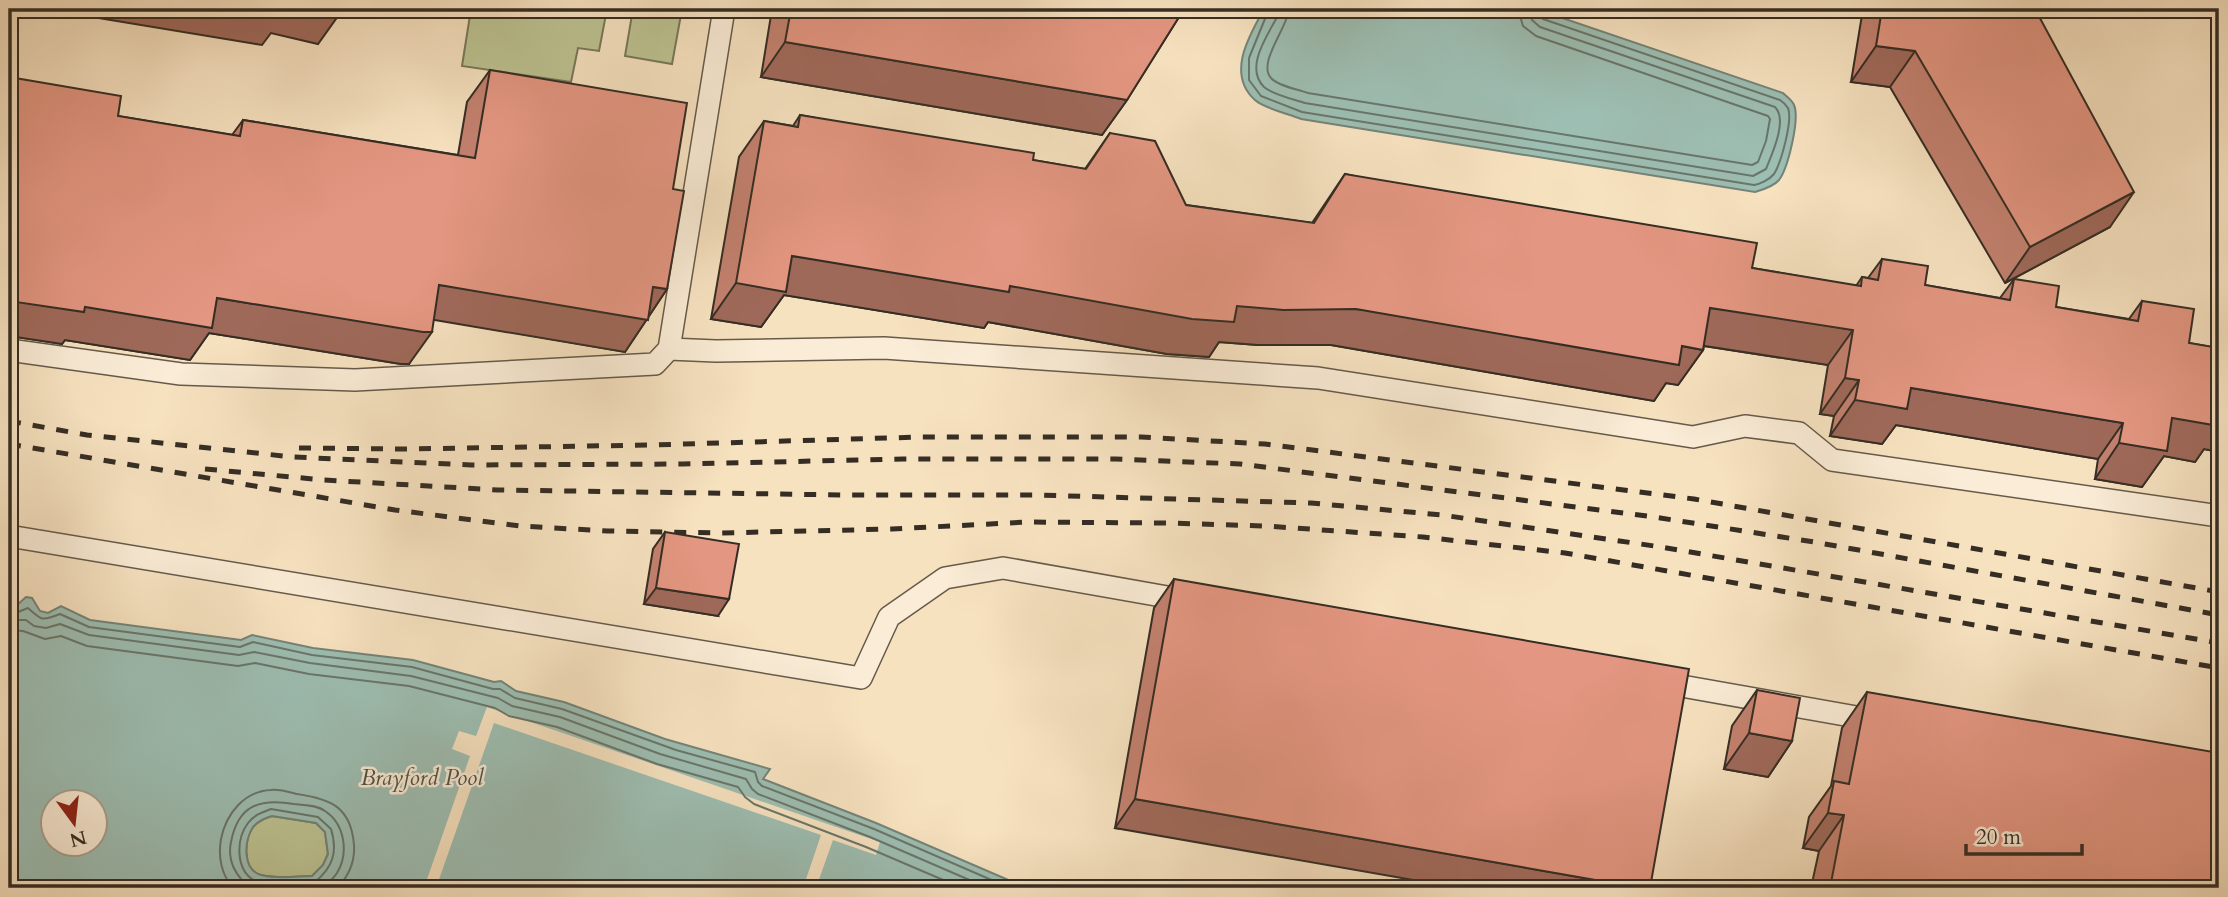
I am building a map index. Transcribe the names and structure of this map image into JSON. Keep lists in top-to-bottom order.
{
  "water": ["Brayford Pool"],
  "scale_bar": "20 m",
  "north": "bottom"
}
